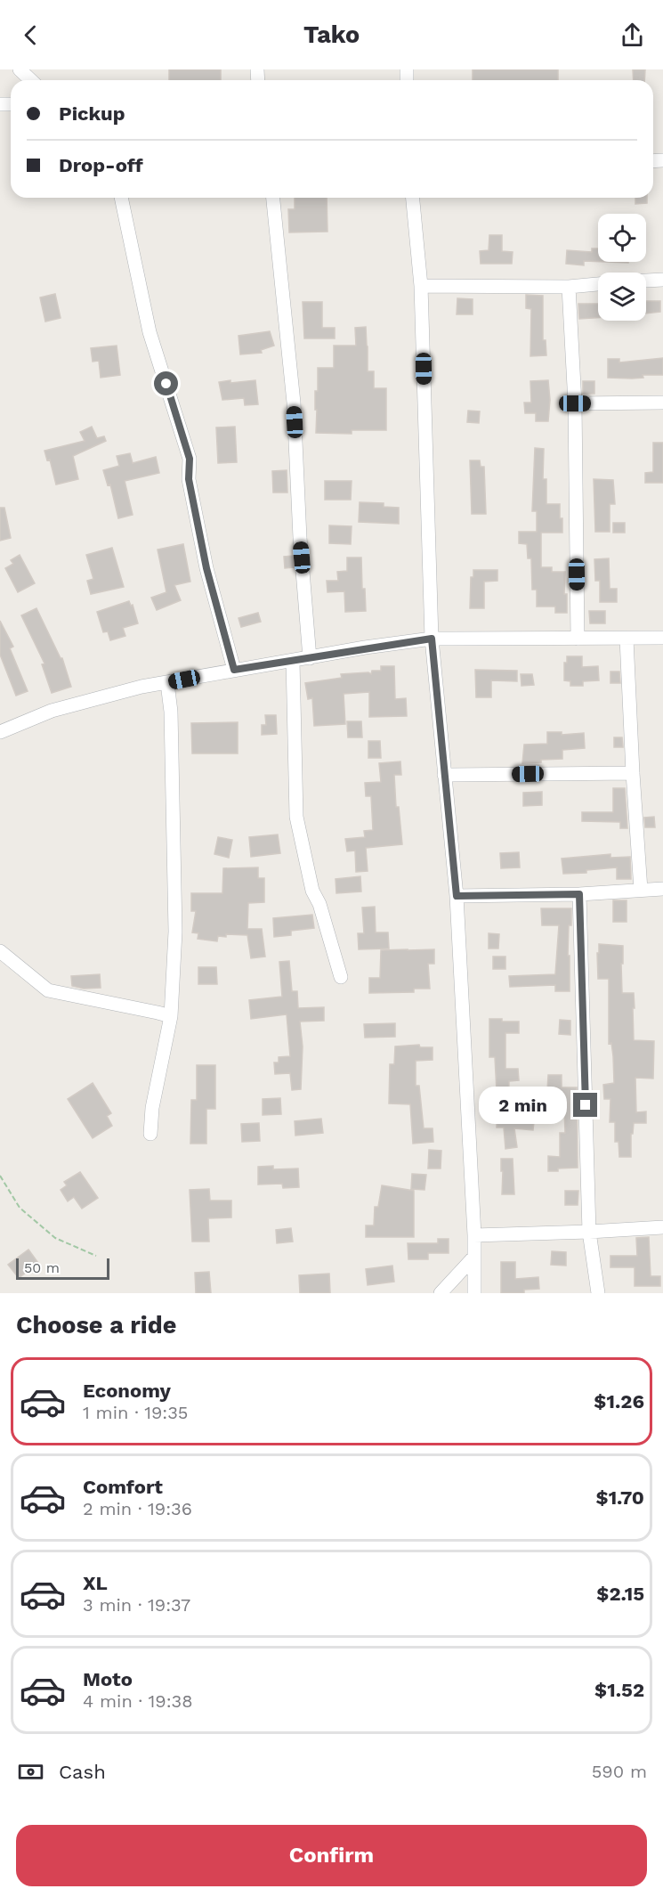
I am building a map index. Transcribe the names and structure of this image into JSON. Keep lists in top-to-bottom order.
{
  "scale_bar": "50 m",
  "page": {
    "header": "Tako",
    "banner": ["Pickup", "Drop-off"],
    "bubble": "2 min",
    "scale": "50 m",
    "heading": "Choose a ride",
    "list": [
      {
        "name": "Economy",
        "note": "1 min · 19:35",
        "value": "$1.26"
      },
      {
        "name": "Comfort",
        "note": "2 min · 19:36",
        "value": "$1.70"
      },
      {
        "name": "XL",
        "note": "3 min · 19:37",
        "value": "$2.15"
      },
      {
        "name": "Moto",
        "note": "4 min · 19:38",
        "value": "$1.52"
      }
    ],
    "pay": ["Cash", "590 m"],
    "buttons": "Confirm"
  }
}
